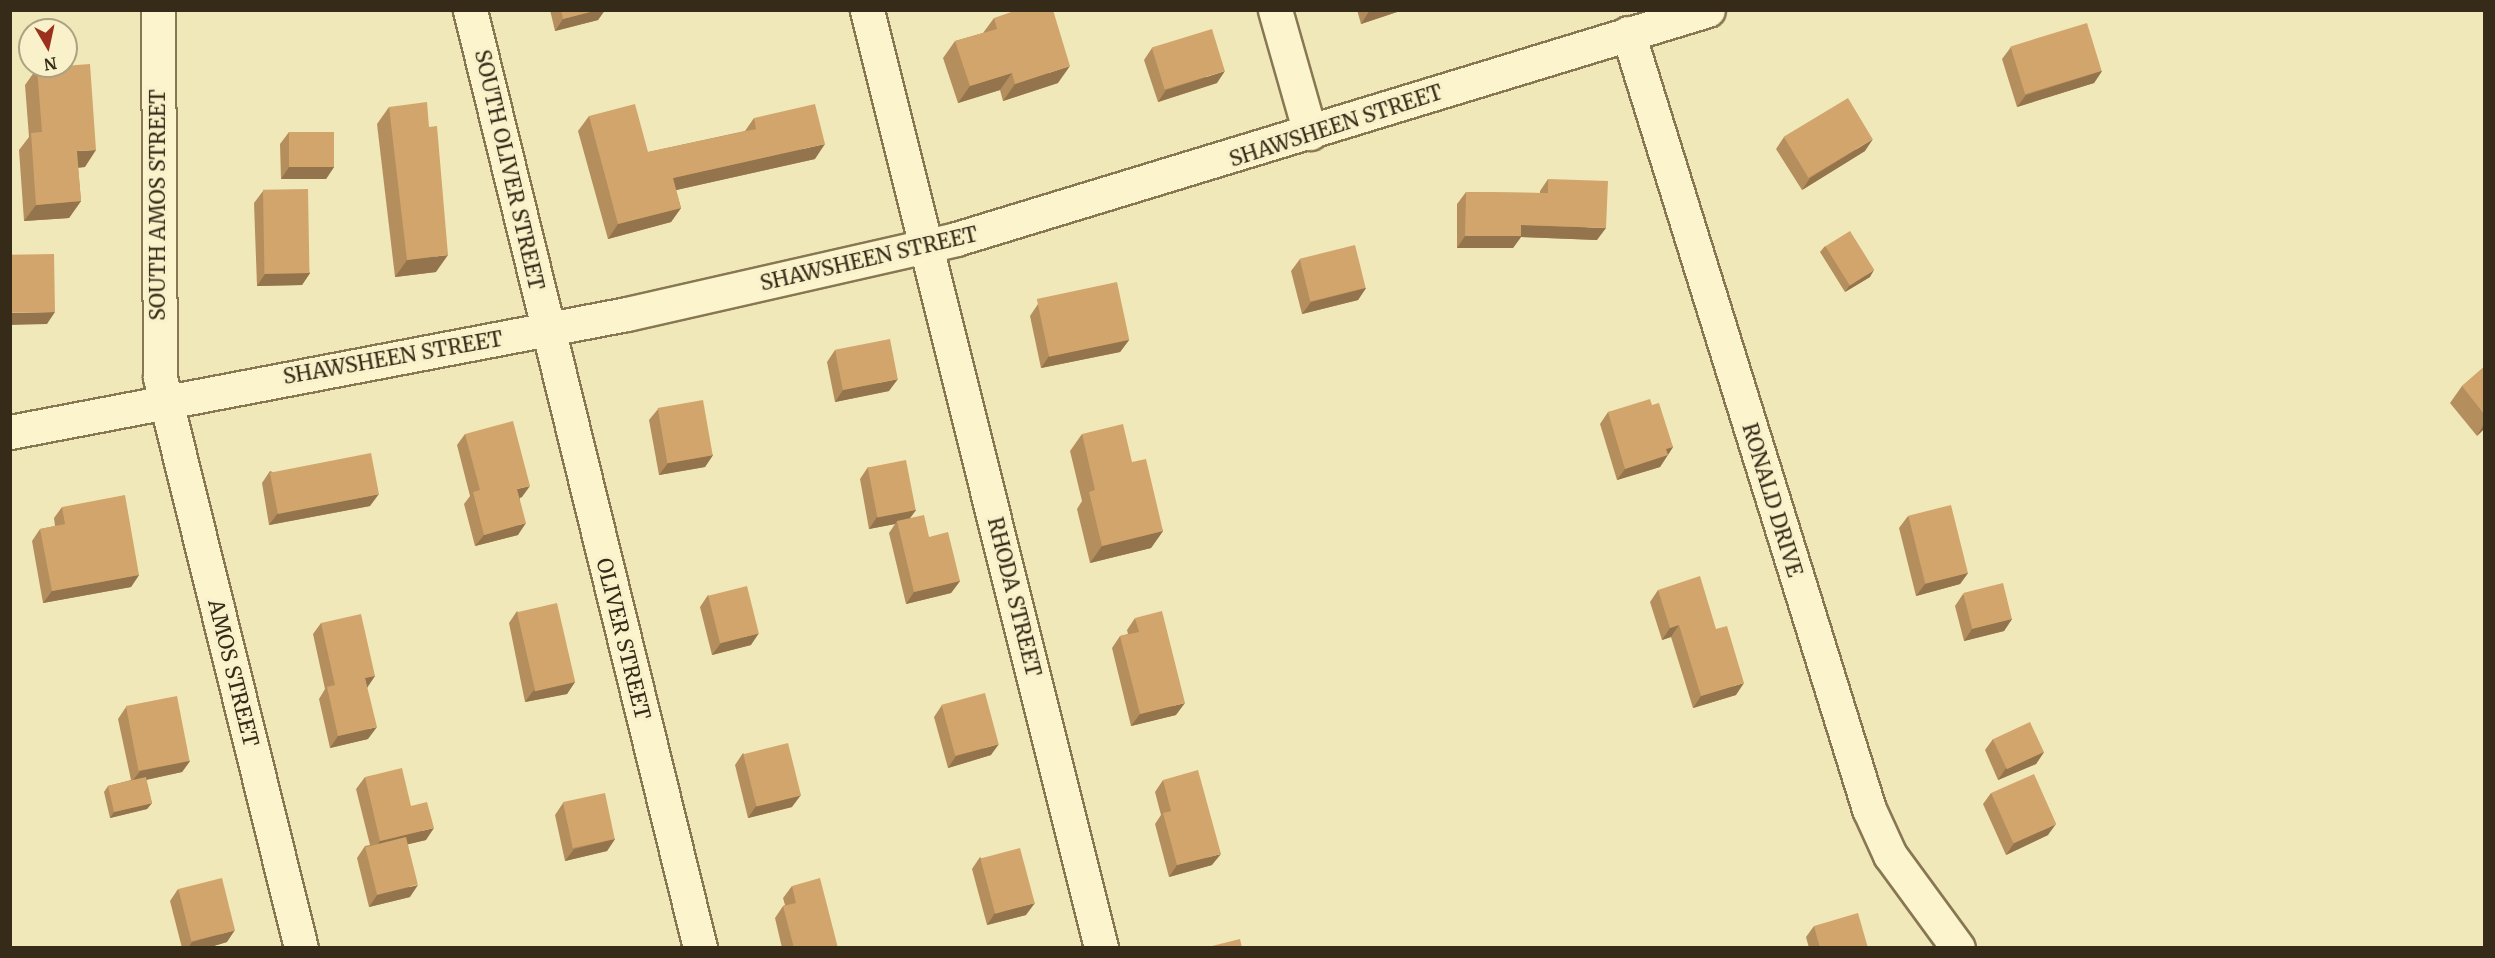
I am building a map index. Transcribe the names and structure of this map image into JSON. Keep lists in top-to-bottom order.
{
  "streets": {
    "street": [
      "SHAWSHEEN STREET",
      "SOUTH OLIVER STREET",
      "SOUTH AMOS STREET",
      "RONALD DRIVE",
      "RHODA STREET",
      "OLIVER STREET",
      "AMOS STREET"
    ]
  },
  "crossings": [
    ["SHAWSHEEN STREET", "SOUTH OLIVER STREET"],
    ["SHAWSHEEN STREET", "SOUTH AMOS STREET"],
    ["SHAWSHEEN STREET", "RONALD DRIVE"],
    ["SHAWSHEEN STREET", "RHODA STREET"],
    ["SHAWSHEEN STREET", "OLIVER STREET"],
    ["SHAWSHEEN STREET", "AMOS STREET"],
    ["SOUTH OLIVER STREET", "OLIVER STREET"],
    ["SOUTH AMOS STREET", "AMOS STREET"]
  ],
  "north": "bottom"
}
